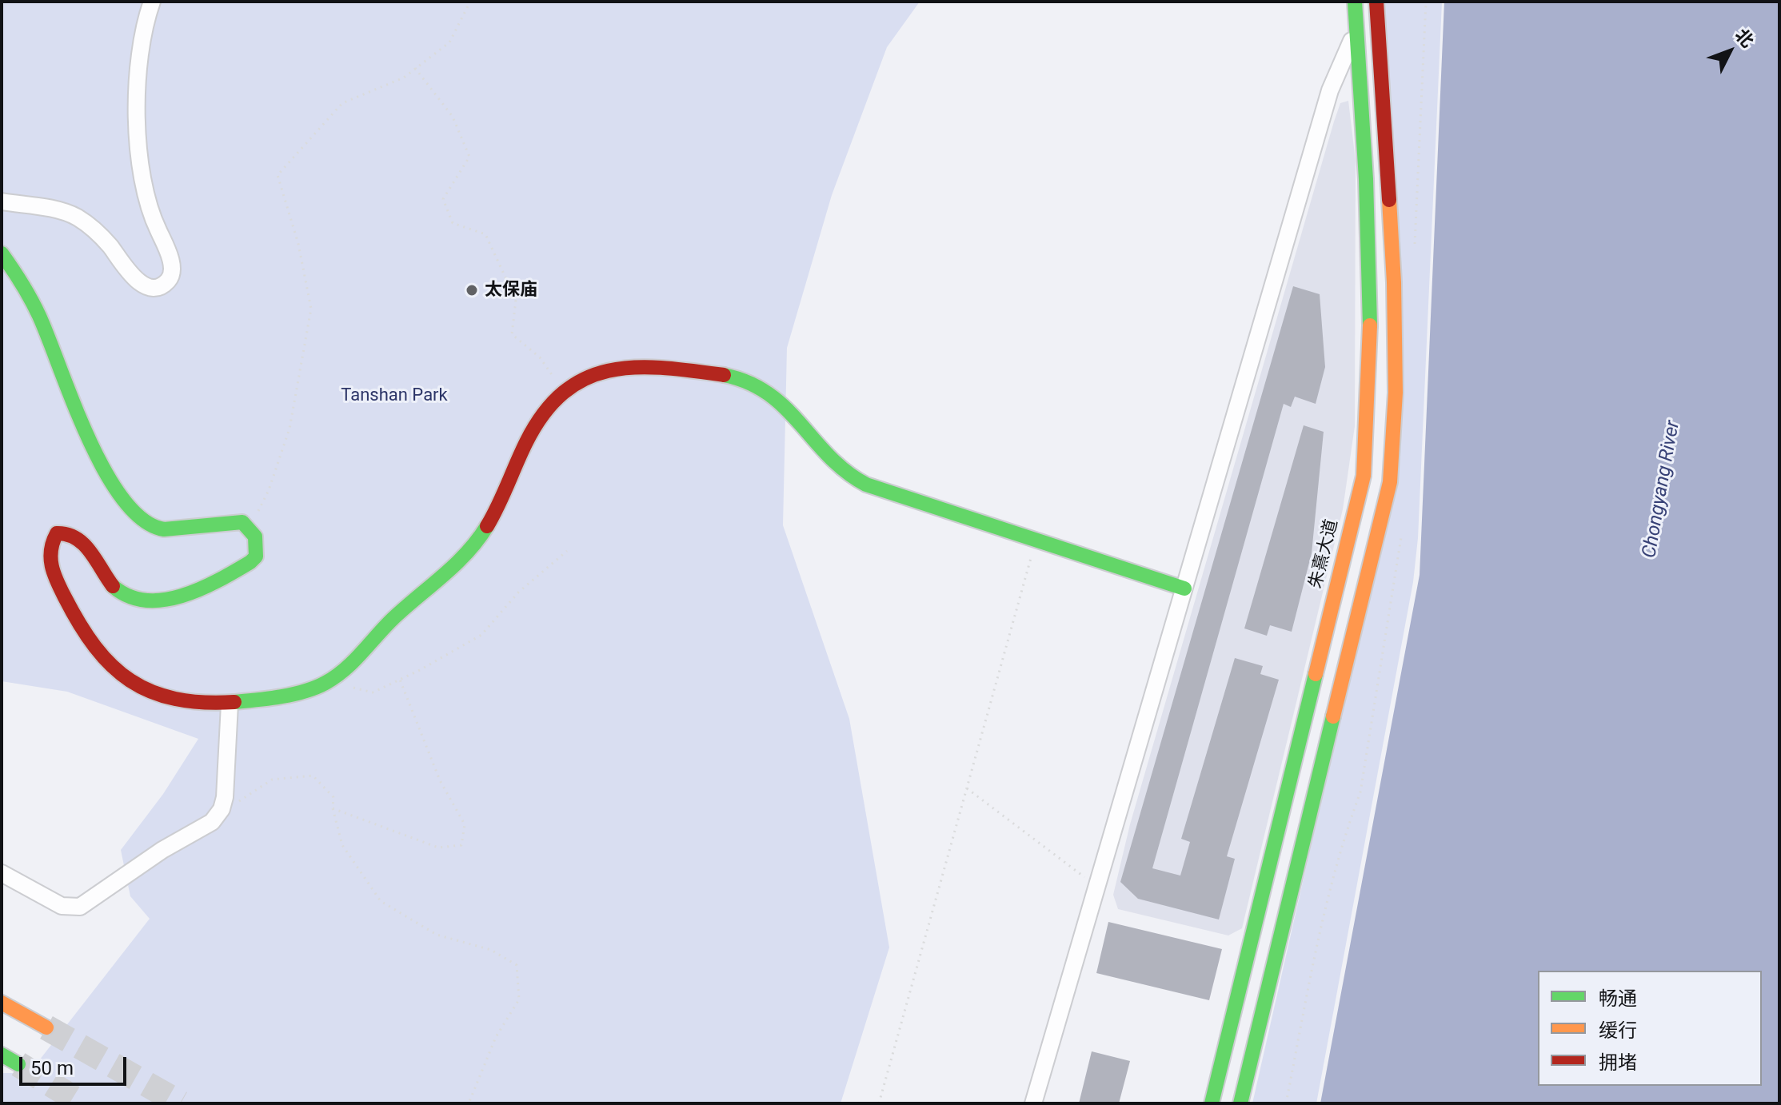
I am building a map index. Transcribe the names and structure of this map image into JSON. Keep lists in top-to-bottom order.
{
  "streets": {
    "main road": ["朱熹大道"]
  },
  "water": ["Chongyang River"],
  "parks": ["Tanshan Park"],
  "places": ["太保庙"],
  "legend": ["畅通", "缓行", "拥堵"],
  "scale_bar": "50 m",
  "north": "top right"
}
